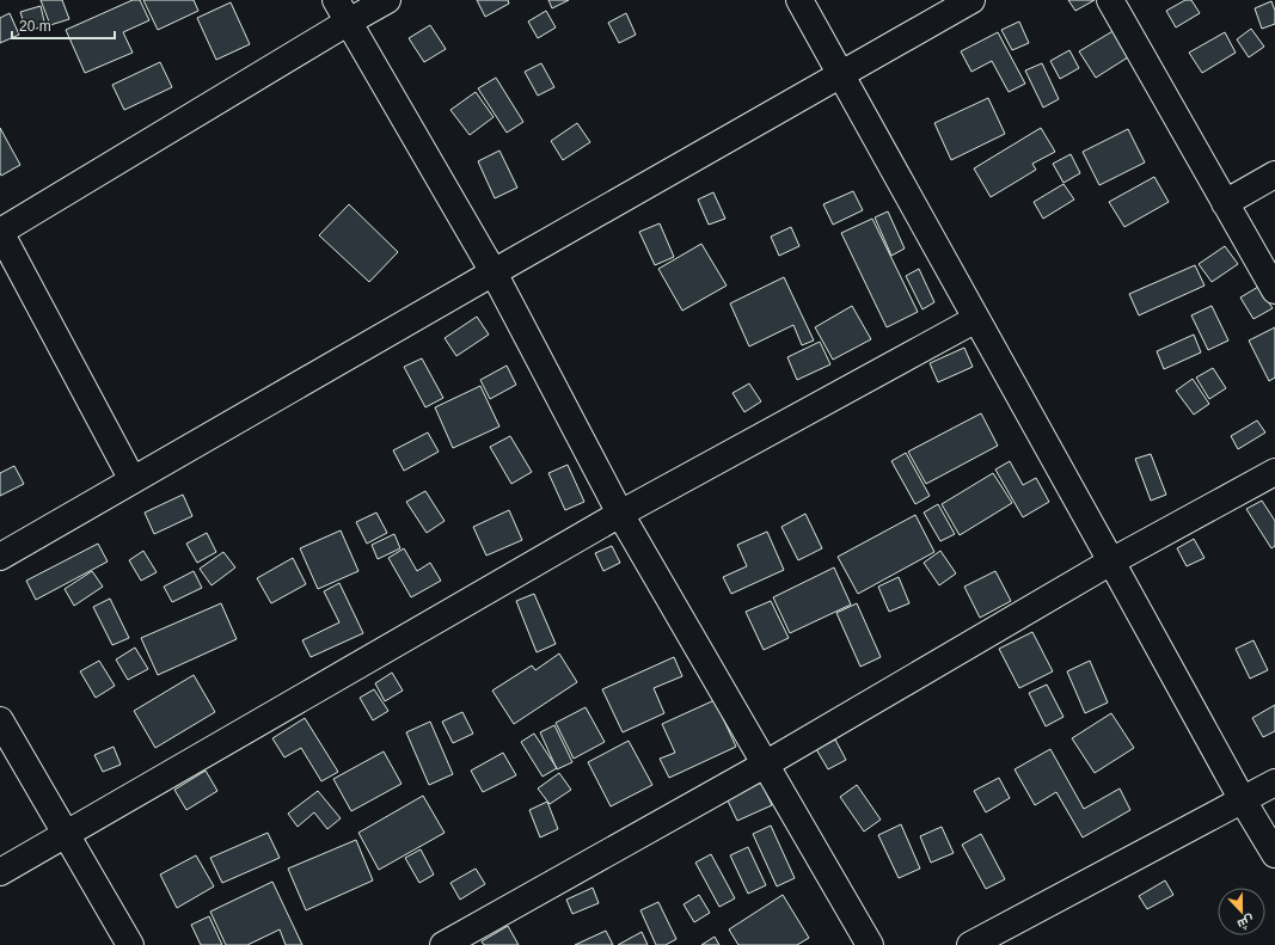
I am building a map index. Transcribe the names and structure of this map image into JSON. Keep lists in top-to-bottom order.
{
  "scale_bar": "20 m",
  "north": "bottom"
}
